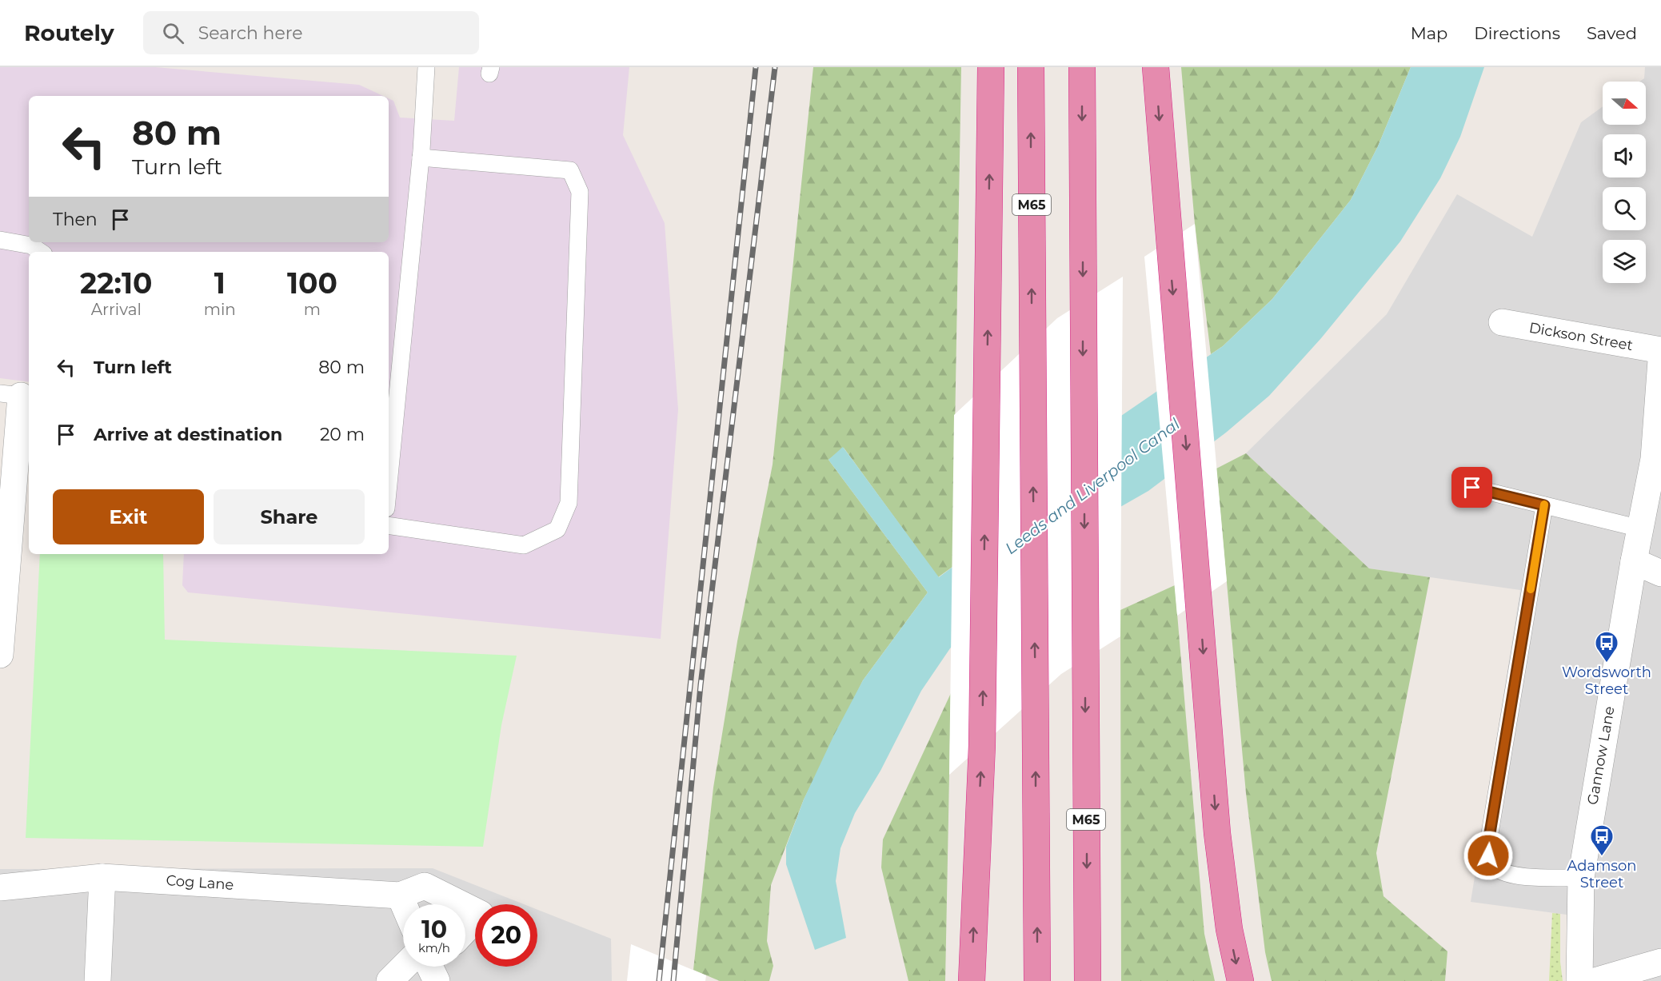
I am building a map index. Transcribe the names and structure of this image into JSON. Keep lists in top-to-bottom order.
{
  "streets": {
    "highway": ["M65"],
    "street": ["Dickson Street", "Gannow Lane", "Cog Lane"]
  },
  "water": ["Leeds and Liverpool Canal"],
  "places": {
    "bus stop": ["Wordsworth Street", "Adamson Street"]
  },
  "north": "right",
  "page": {
    "header": "Routely",
    "search": "Search here",
    "nav": ["Map", "Directions", "Saved"],
    "turn": ["80 m", "Turn left"],
    "then": "Then",
    "eta": [
      "22:10",
      "Arrival",
      "1",
      "min",
      "100",
      "m"
    ],
    "list": [
      {
        "name": "Turn left",
        "value": "80 m"
      },
      {
        "name": "Arrive at destination",
        "value": "20 m"
      }
    ],
    "buttons": ["Exit", "Share"],
    "speed": "10 km/h",
    "limit": "20"
  }
}
